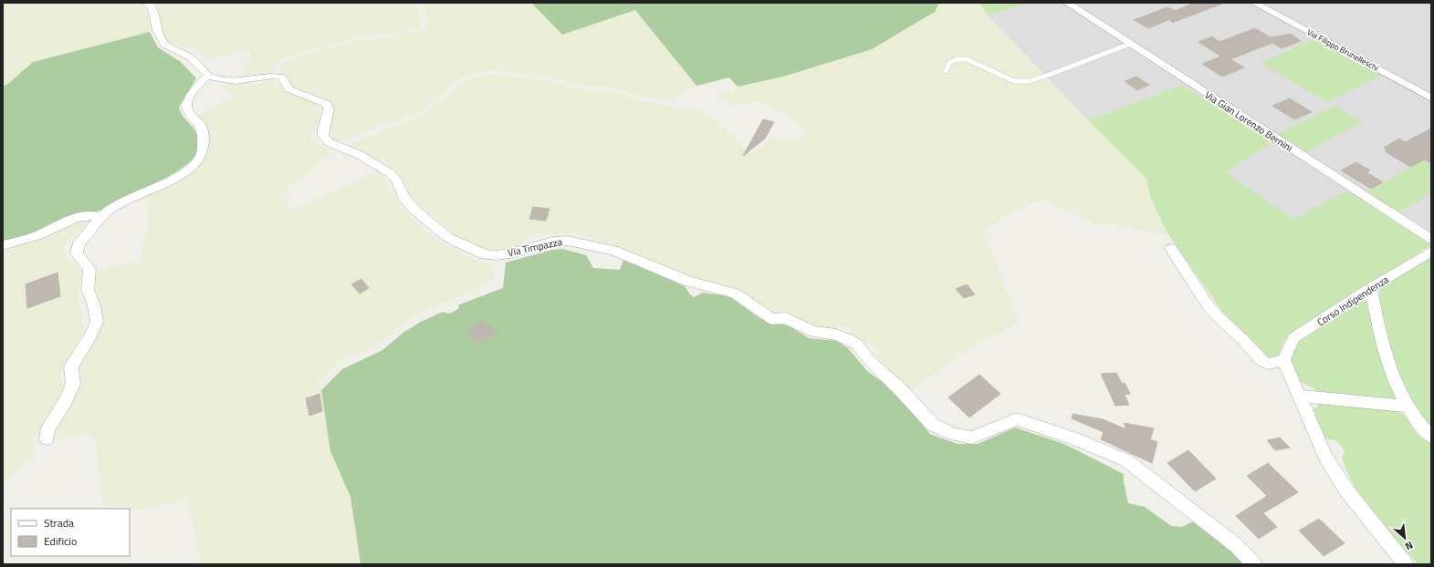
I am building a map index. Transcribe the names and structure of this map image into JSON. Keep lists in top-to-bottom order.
{
  "streets": {
    "street": [
      "Via Filippo Brunelleschi",
      "Via Gian Lorenzo Bernini",
      "Via Timpazza",
      "Corso Indipendenza"
    ]
  },
  "legend": ["Strada", "Edificio"],
  "north": "bottom right"
}
